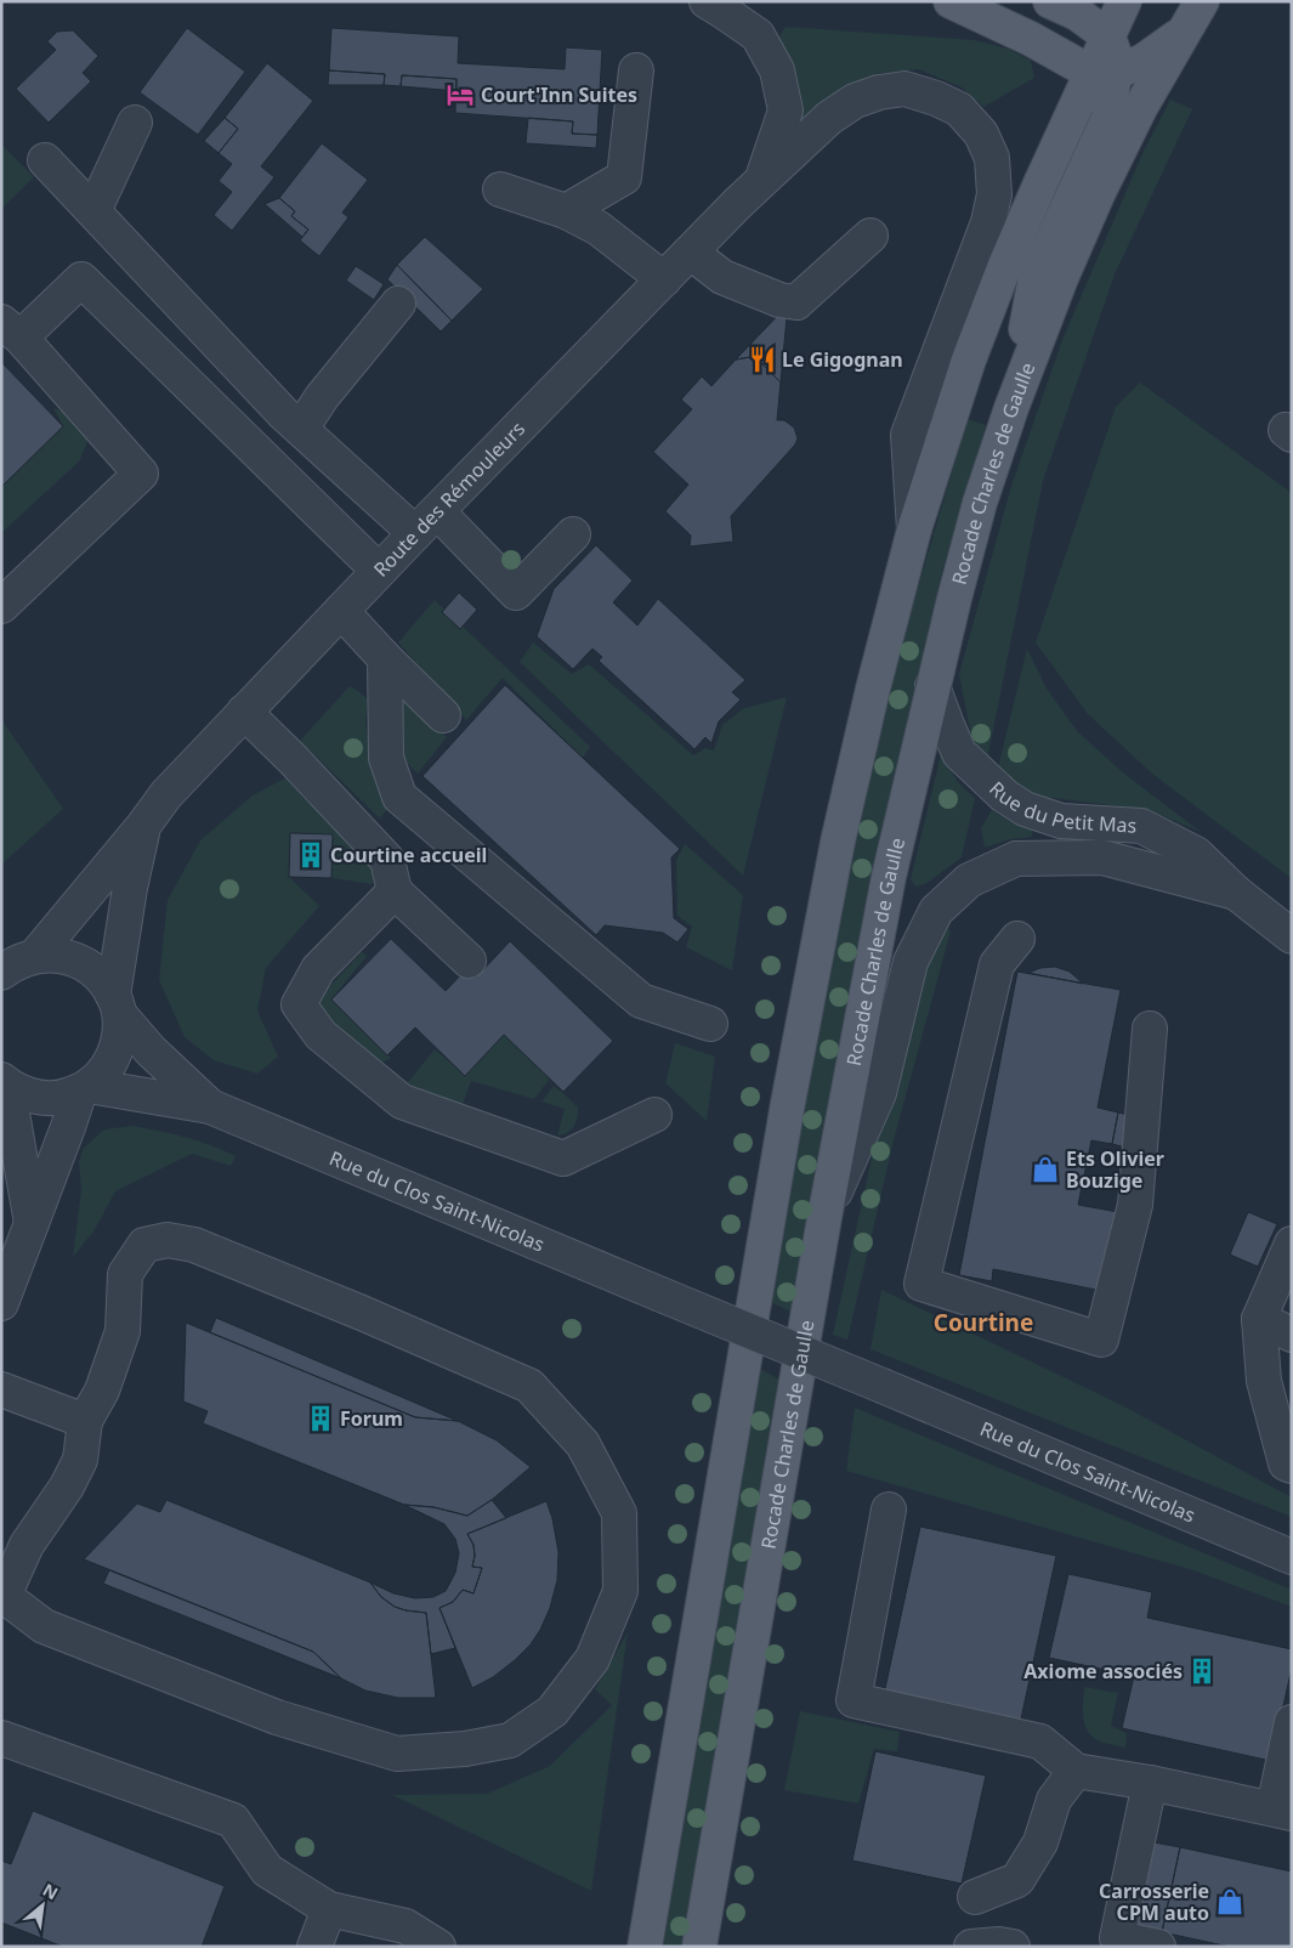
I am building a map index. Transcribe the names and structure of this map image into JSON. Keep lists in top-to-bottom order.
{
  "streets": {
    "main road": ["Rocade Charles de Gaulle"],
    "street": ["Route des Rémouleurs", "Rue du Petit Mas", "Rue du Clos Saint-Nicolas"]
  },
  "crossings": [
    ["Rocade Charles de Gaulle", "Rue du Petit Mas"],
    ["Route des Rémouleurs", "Rue du Clos Saint-Nicolas"]
  ],
  "districts": ["Courtine"],
  "places": {
    "hotel": ["Court'Inn Suites"],
    "restaurant": ["Le Gigognan"],
    "building": ["Courtine accueil", "Forum", "Axiome associés"],
    "shop": ["Ets Olivier Bouzige", "Carrosserie CPM auto"]
  },
  "north": "top right"
}
